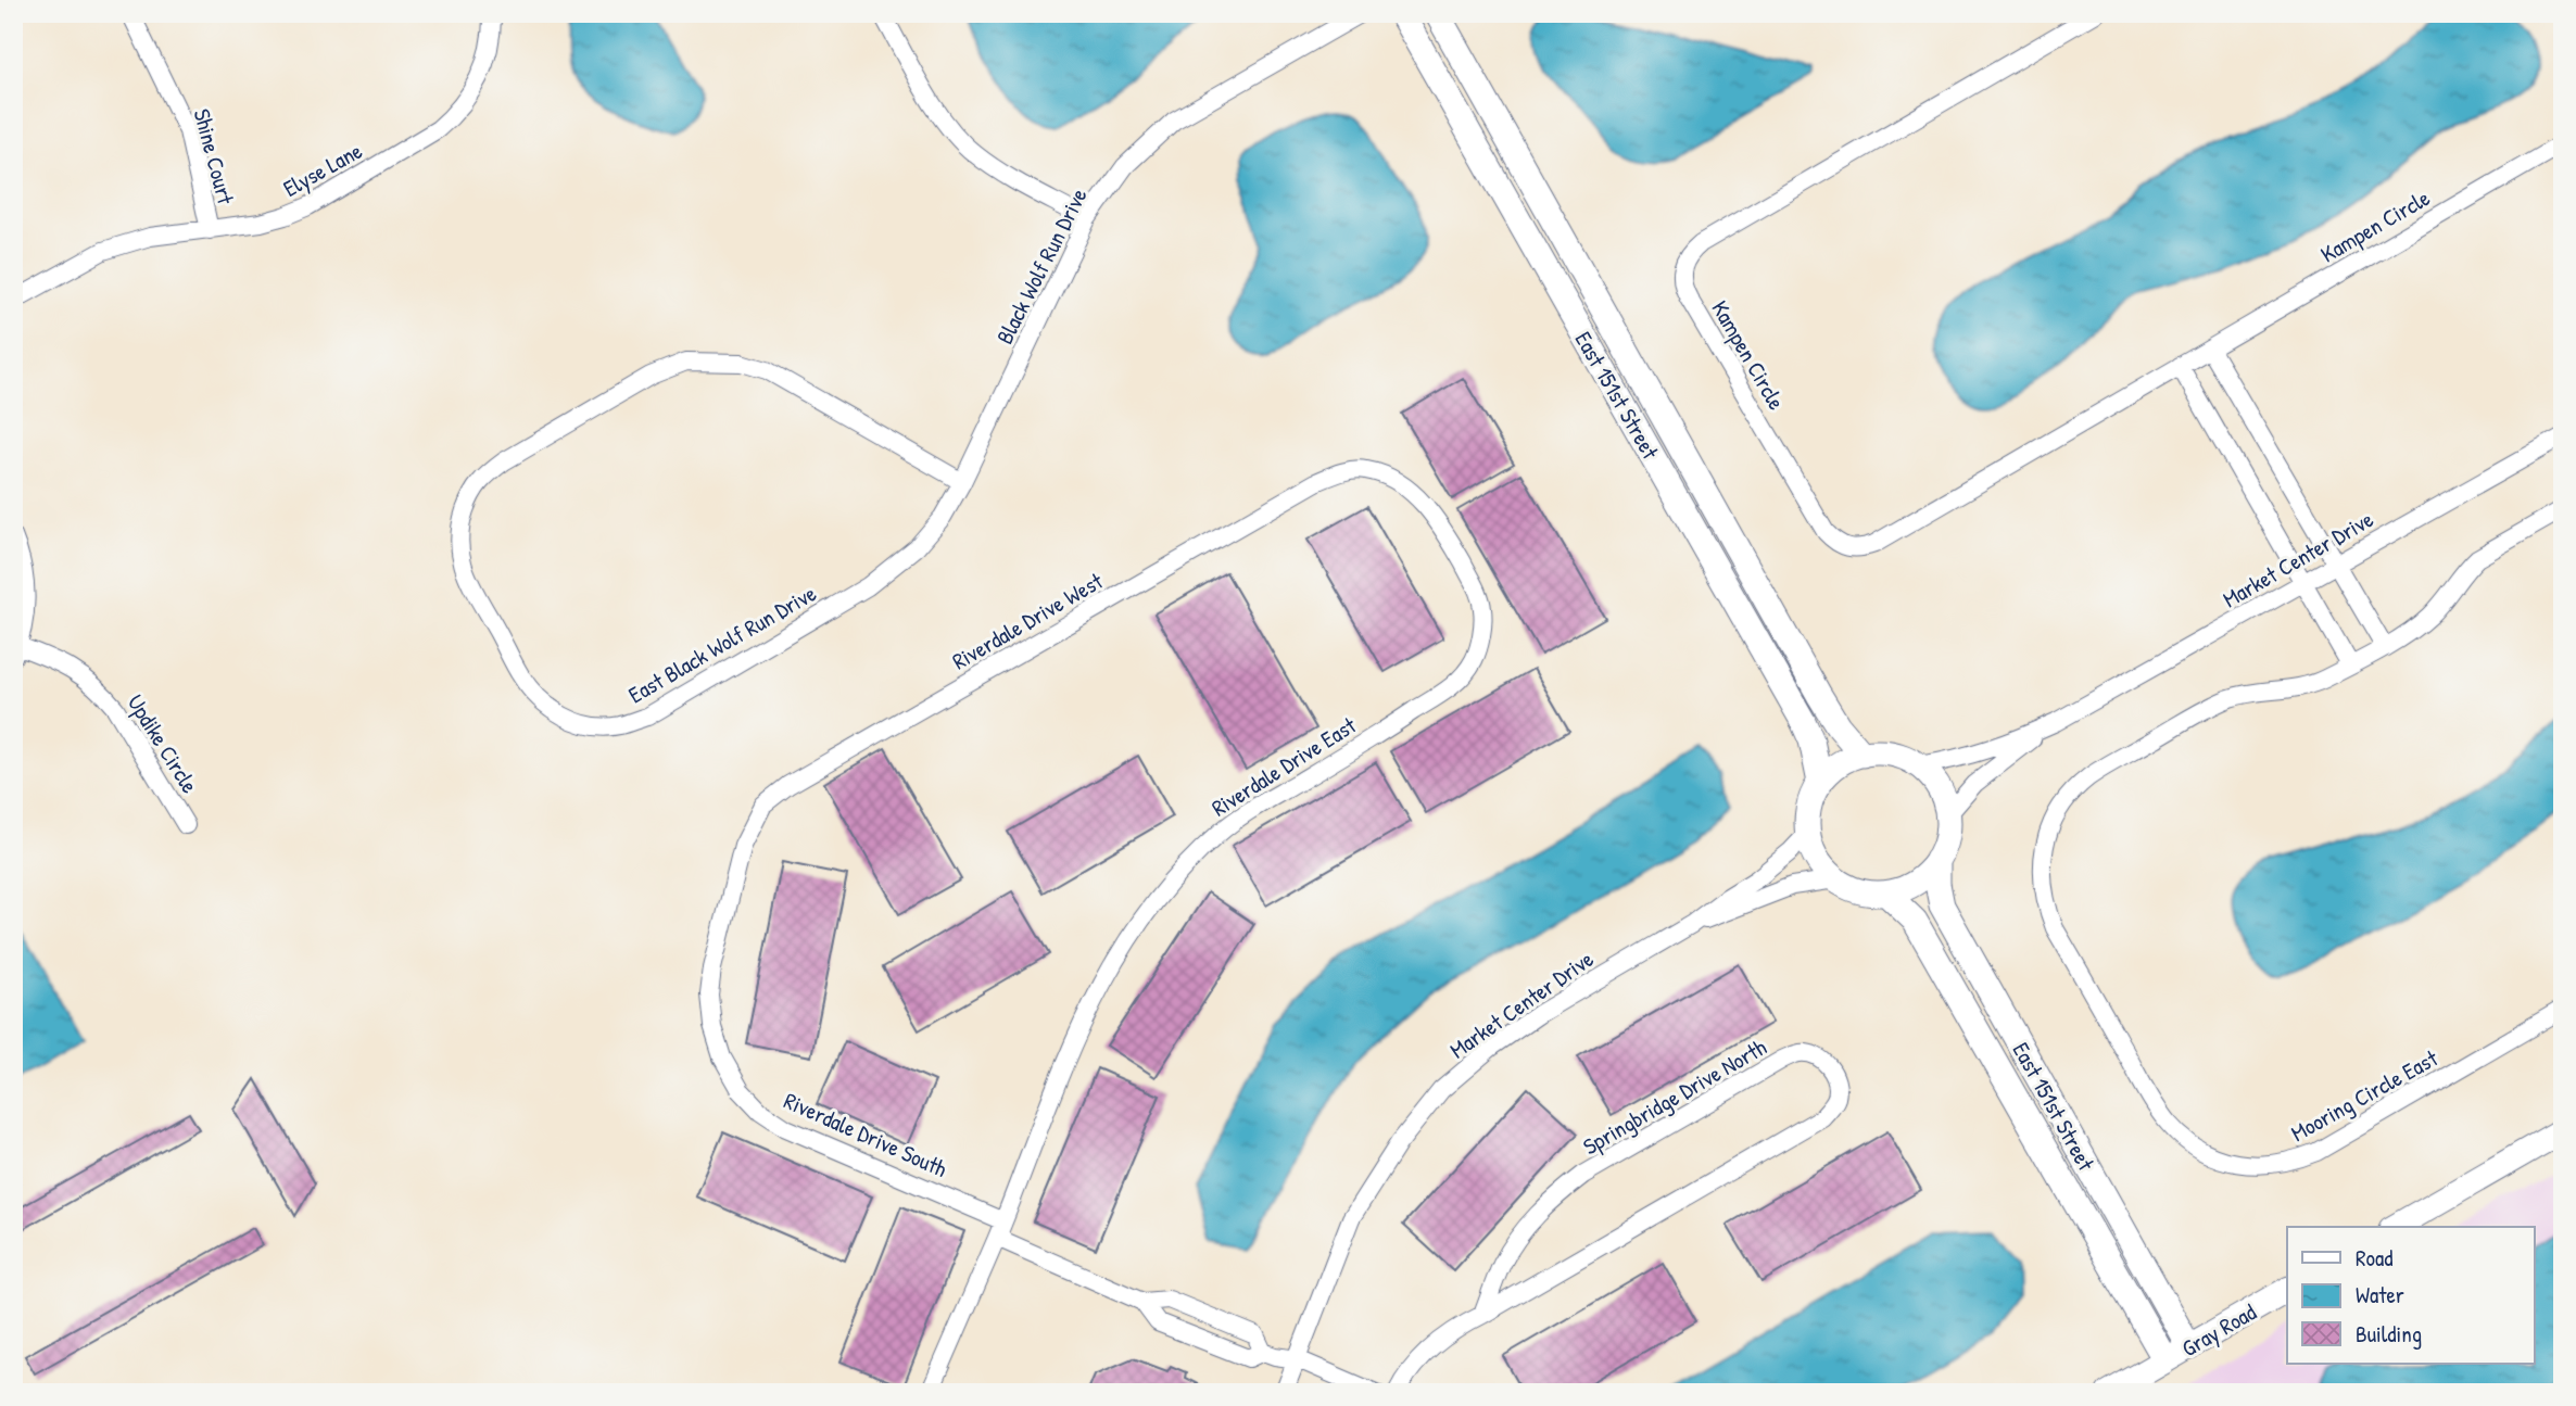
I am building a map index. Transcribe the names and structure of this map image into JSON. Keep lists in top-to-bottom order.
{
  "streets": {
    "street": [
      "Shine Court",
      "Elyse Lane",
      "Kampen Circle",
      "Black Wolf Run Drive",
      "East 151st Street",
      "Market Center Drive",
      "Riverdale Drive West",
      "East Black Wolf Run Drive",
      "Updike Circle",
      "Riverdale Drive East",
      "Mooring Circle East",
      "Springbridge Drive North",
      "Riverdale Drive South",
      "Gray Road"
    ]
  },
  "crossings": [
    ["Shine Court", "Elyse Lane"],
    ["Black Wolf Run Drive", "East Black Wolf Run Drive"],
    ["East 151st Street", "Market Center Drive"],
    ["East 151st Street", "Gray Road"],
    ["Market Center Drive", "Riverdale Drive South"],
    ["Riverdale Drive West", "Riverdale Drive East"],
    ["Riverdale Drive West", "Riverdale Drive South"],
    ["Riverdale Drive East", "Riverdale Drive South"]
  ],
  "legend": ["Road", "Water", "Building"]
}
